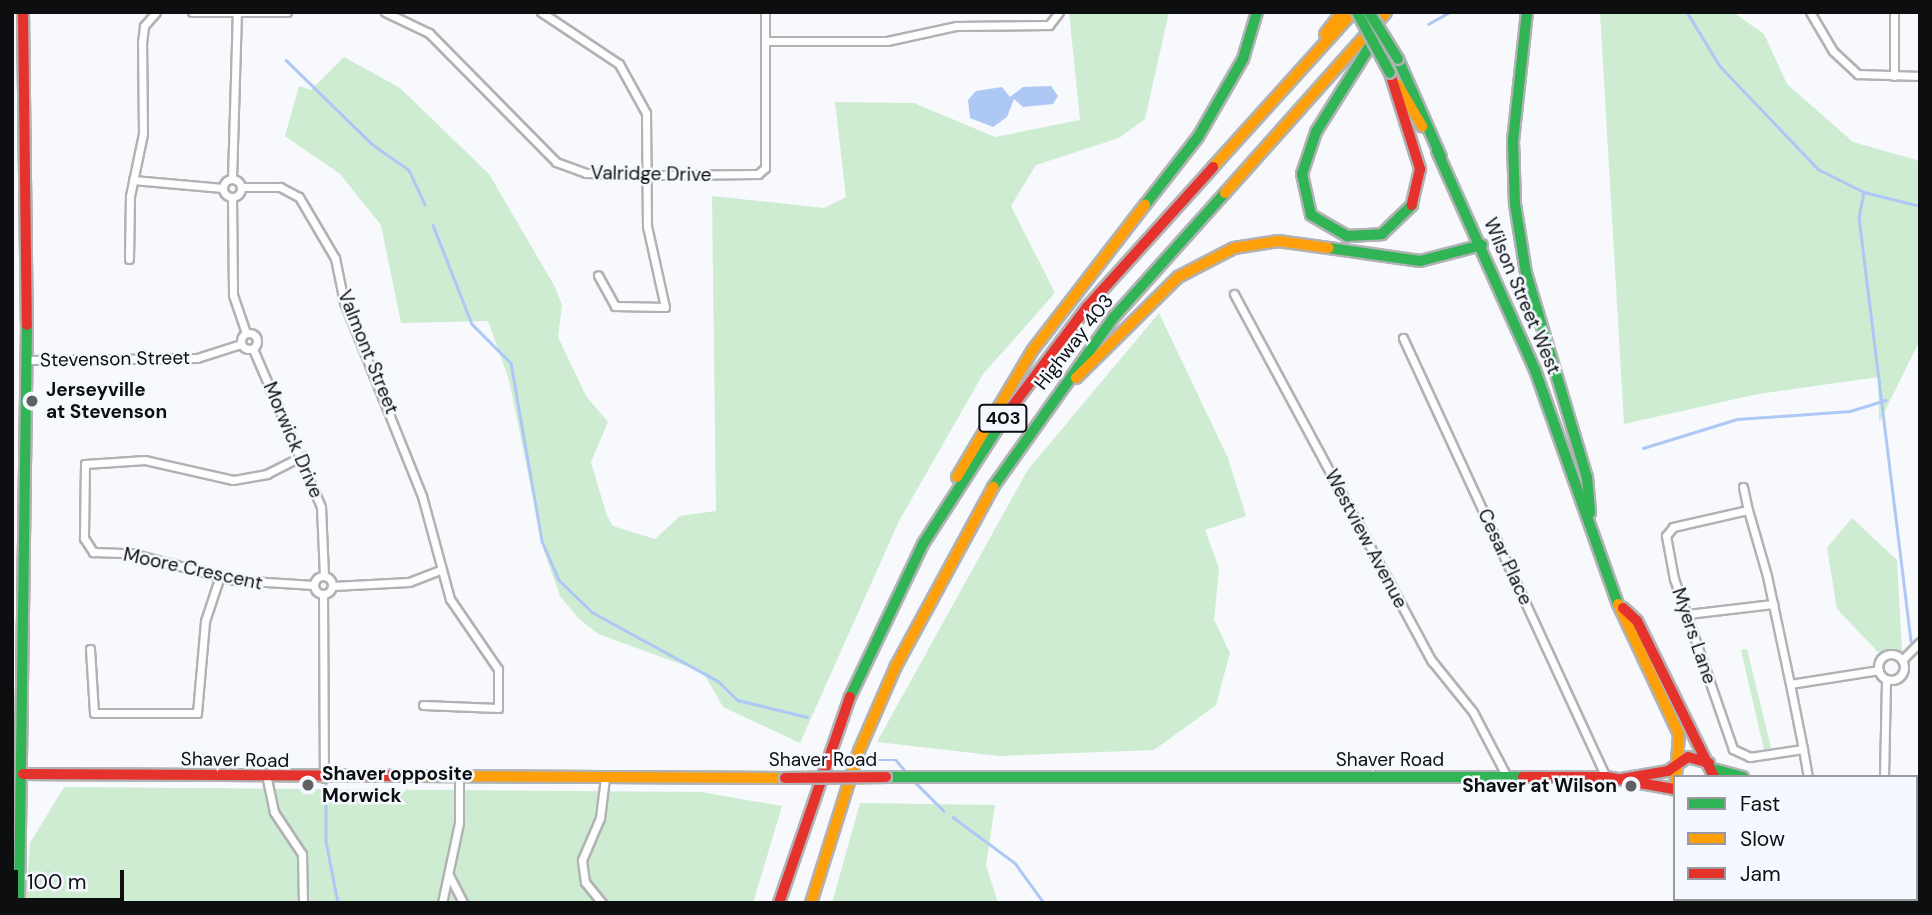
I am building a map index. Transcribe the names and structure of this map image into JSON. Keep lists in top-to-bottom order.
{
  "streets": {
    "main road": [
      "Wilson Street West",
      "Highway 403",
      "403",
      "Shaver Road"
    ],
    "street": [
      "Valridge Drive",
      "Valmont Street",
      "Stevenson Street",
      "Morwick Drive",
      "Westview Avenue",
      "Cesar Place",
      "Moore Crescent",
      "Myers Lane"
    ]
  },
  "crossings": [
    ["Wilson Street West", "Highway 403"],
    ["Wilson Street West", "Shaver Road"],
    ["Morwick Drive", "Moore Crescent"],
    ["Westview Avenue", "Shaver Road"],
    ["Cesar Place", "Shaver Road"]
  ],
  "places": ["Jerseyville at Stevenson", "Shaver opposite Morwick", "Shaver at Wilson"],
  "legend": ["Fast", "Slow", "Jam"],
  "scale_bar": "100 m"
}
